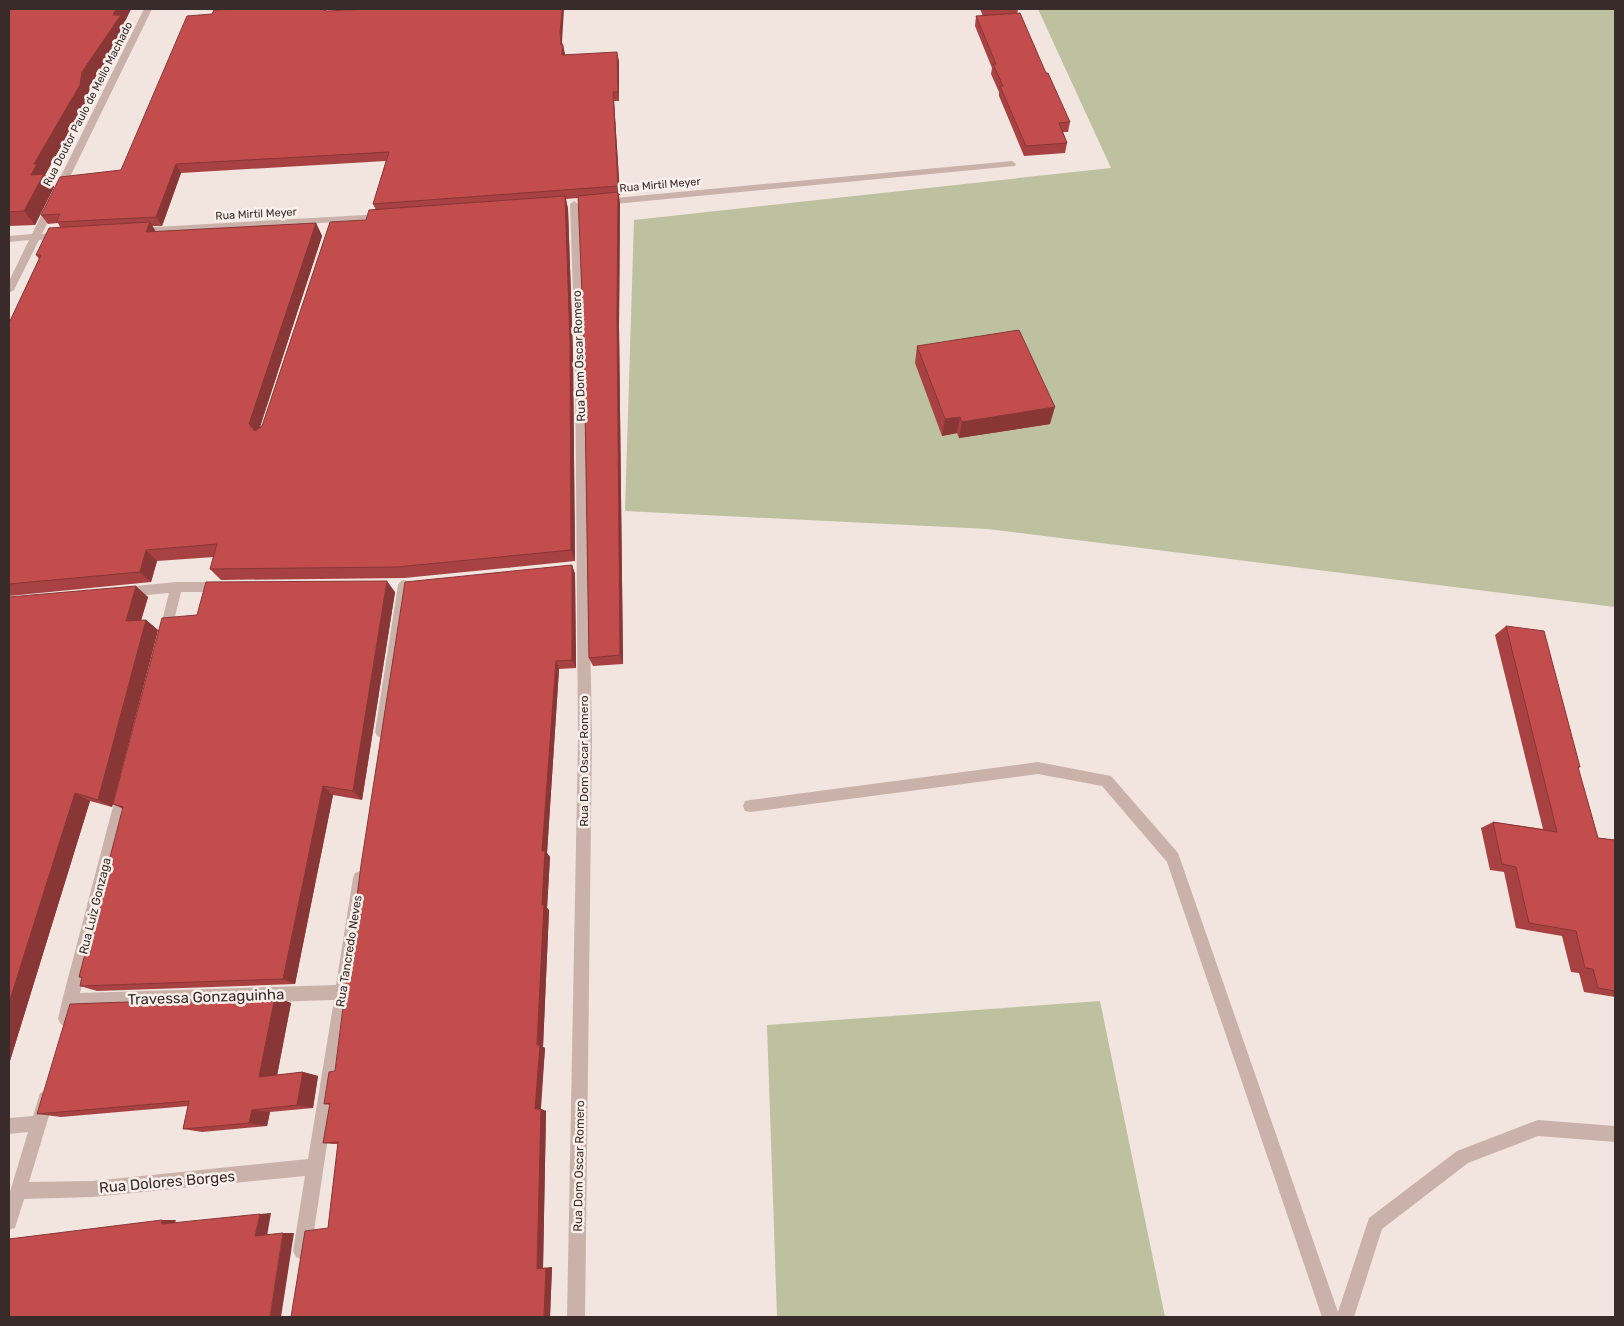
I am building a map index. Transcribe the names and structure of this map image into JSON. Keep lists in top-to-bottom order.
{
  "streets": {
    "street": [
      "Rua Doutor Paulo de Mello Machado",
      "Rua Mirtil Meyer",
      "Rua Dom Oscar Romero",
      "Rua Luiz Gonzaga",
      "Rua Tancredo Neves",
      "Travessa Gonzaguinha",
      "Rua Dolores Borges"
    ]
  },
  "crossings": [
    ["Rua Mirtil Meyer", "Rua Dom Oscar Romero"],
    ["Rua Luiz Gonzaga", "Travessa Gonzaguinha"],
    ["Rua Tancredo Neves", "Travessa Gonzaguinha"],
    ["Rua Tancredo Neves", "Rua Dolores Borges"]
  ]
}
